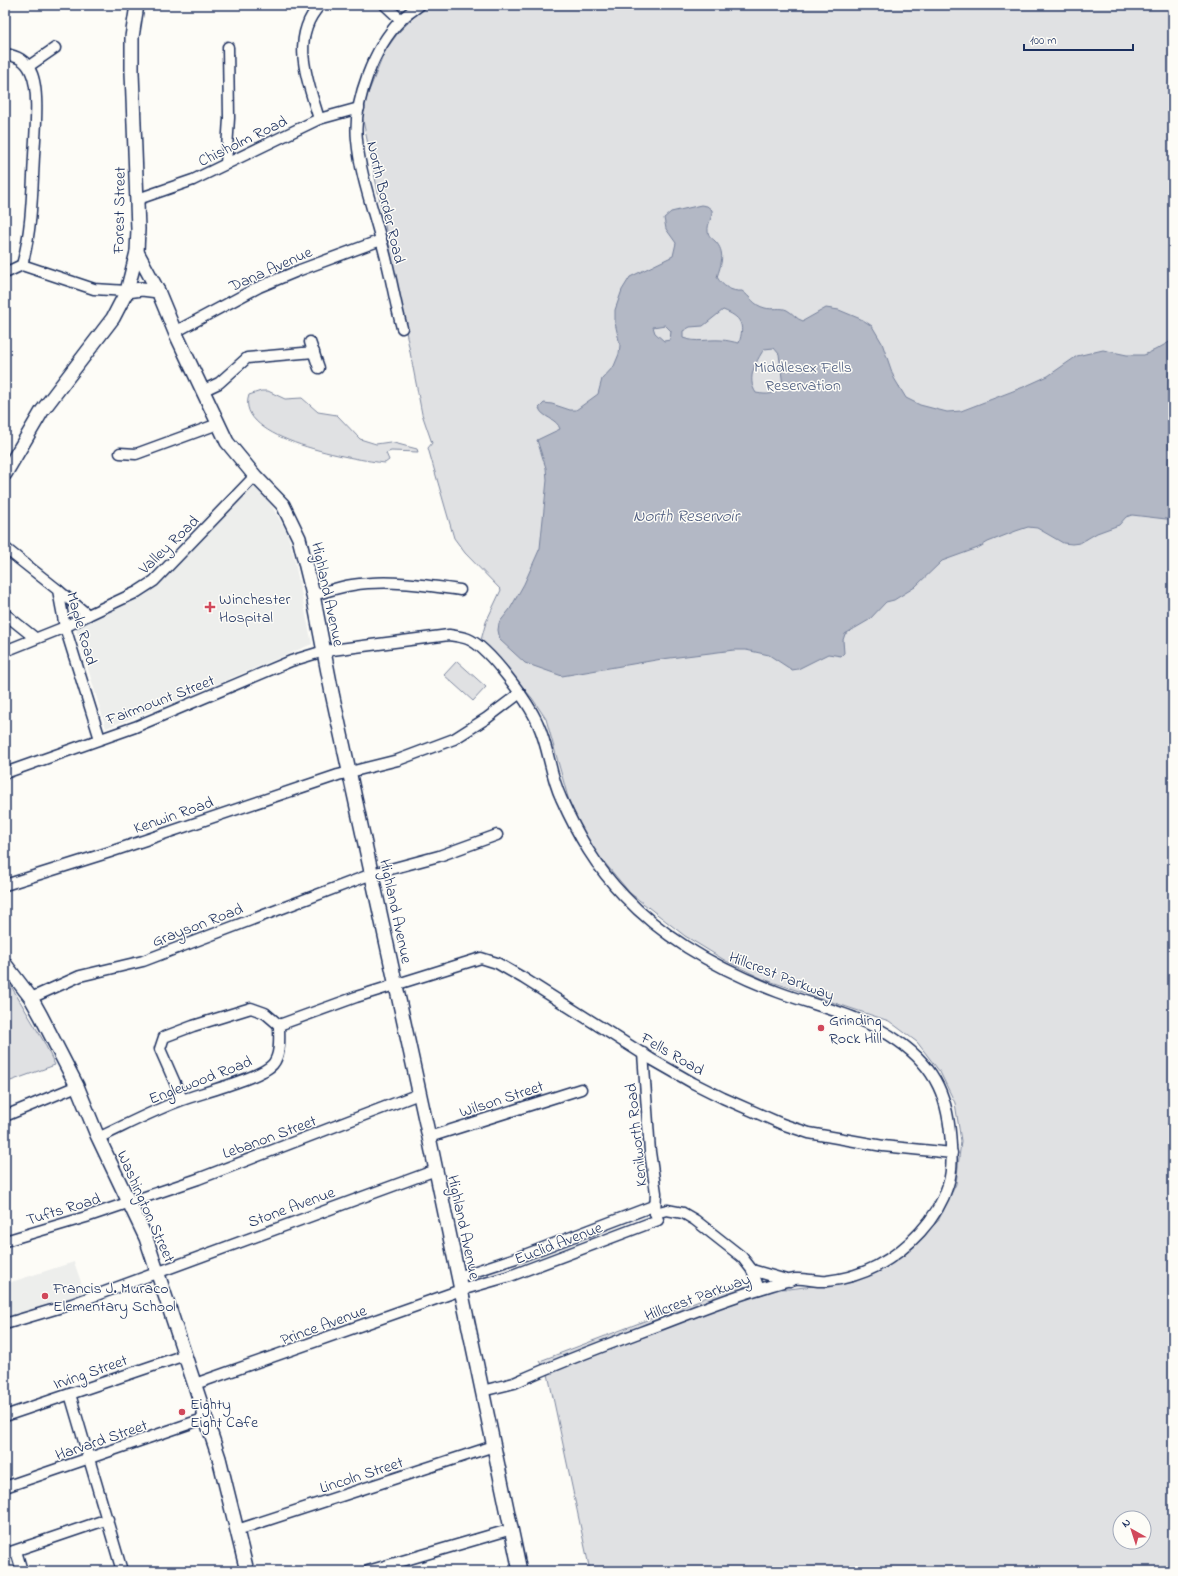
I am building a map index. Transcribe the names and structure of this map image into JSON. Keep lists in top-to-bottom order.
{
  "streets": {
    "main road": ["Forest Street", "Highland Avenue", "Washington Street"],
    "street": [
      "Chisholm Road",
      "North Border Road",
      "Dana Avenue",
      "Valley Road",
      "Maple Road",
      "Fairmount Street",
      "Kenwin Road",
      "Grayson Road",
      "Hillcrest Parkway",
      "Fells Road",
      "Englewood Road",
      "Wilson Street",
      "Kenilworth Road",
      "Lebanon Street",
      "Stone Avenue",
      "Tufts Road",
      "Euclid Avenue",
      "Prince Avenue",
      "Irving Street",
      "Harvard Street",
      "Lincoln Street"
    ]
  },
  "crossings": [
    ["Chisholm Road", "North Border Road"],
    ["Chisholm Road", "Forest Street"],
    ["North Border Road", "Dana Avenue"],
    ["Forest Street", "Highland Avenue"],
    ["Dana Avenue", "Highland Avenue"],
    ["Valley Road", "Highland Avenue"],
    ["Valley Road", "Maple Road"],
    ["Highland Avenue", "Fairmount Street"],
    ["Highland Avenue", "Kenwin Road"],
    ["Highland Avenue", "Grayson Road"],
    ["Highland Avenue", "Hillcrest Parkway"],
    ["Highland Avenue", "Fells Road"],
    ["Highland Avenue", "Wilson Street"],
    ["Highland Avenue", "Lebanon Street"],
    ["Highland Avenue", "Stone Avenue"],
    ["Highland Avenue", "Euclid Avenue"],
    ["Highland Avenue", "Prince Avenue"],
    ["Highland Avenue", "Lincoln Street"],
    ["Maple Road", "Fairmount Street"],
    ["Fairmount Street", "Hillcrest Parkway"],
    ["Kenwin Road", "Hillcrest Parkway"],
    ["Grayson Road", "Washington Street"],
    ["Hillcrest Parkway", "Fells Road"],
    ["Hillcrest Parkway", "Euclid Avenue"],
    ["Fells Road", "Kenilworth Road"],
    ["Englewood Road", "Washington Street"],
    ["Kenilworth Road", "Euclid Avenue"],
    ["Lebanon Street", "Washington Street"],
    ["Lebanon Street", "Tufts Road"],
    ["Washington Street", "Stone Avenue"],
    ["Washington Street", "Tufts Road"],
    ["Washington Street", "Prince Avenue"],
    ["Washington Street", "Irving Street"],
    ["Washington Street", "Harvard Street"],
    ["Washington Street", "Lincoln Street"],
    ["Euclid Avenue", "Prince Avenue"]
  ],
  "water": ["North Reservoir"],
  "parks": ["Middlesex Fells Reservation"],
  "places": {
    "health": ["Winchester Hospital"],
    "other": ["Grinding Rock Hill", "Francis J. Muraco Elementary School", "Eighty Eight Cafe"]
  },
  "scale_bar": "100 m",
  "north": "top left"
}
